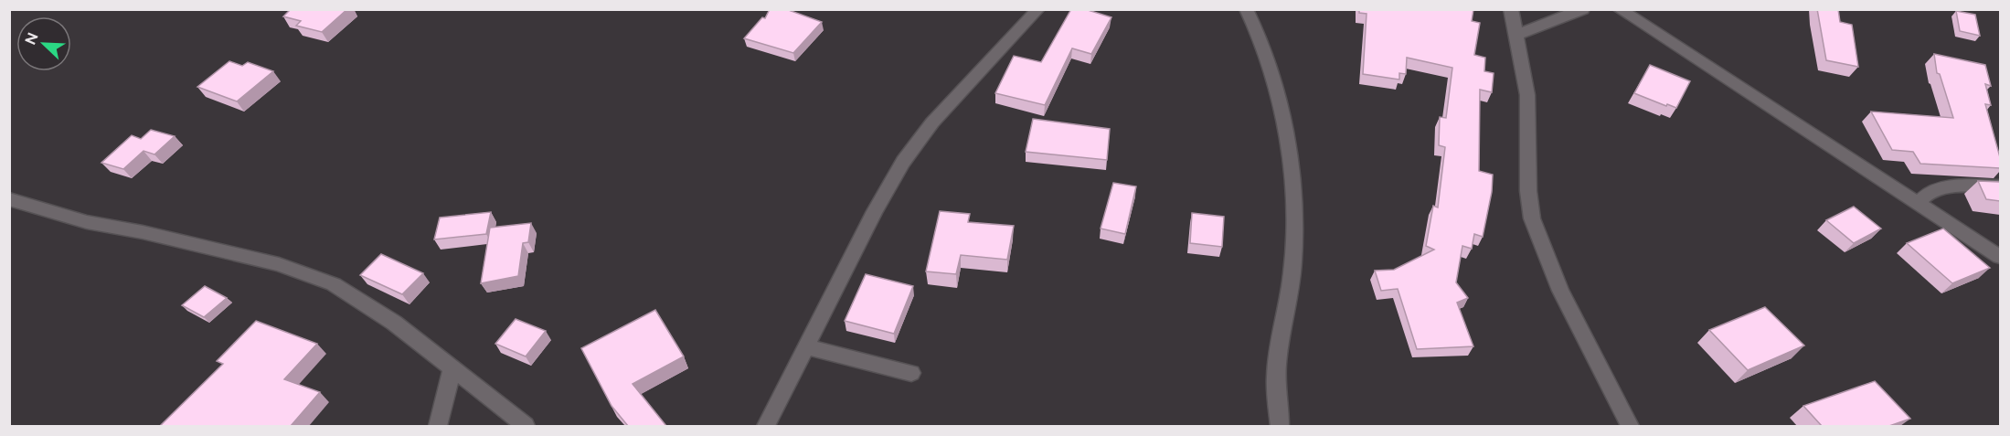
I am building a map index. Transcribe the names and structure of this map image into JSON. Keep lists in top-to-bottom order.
{
  "north": "top left"
}
